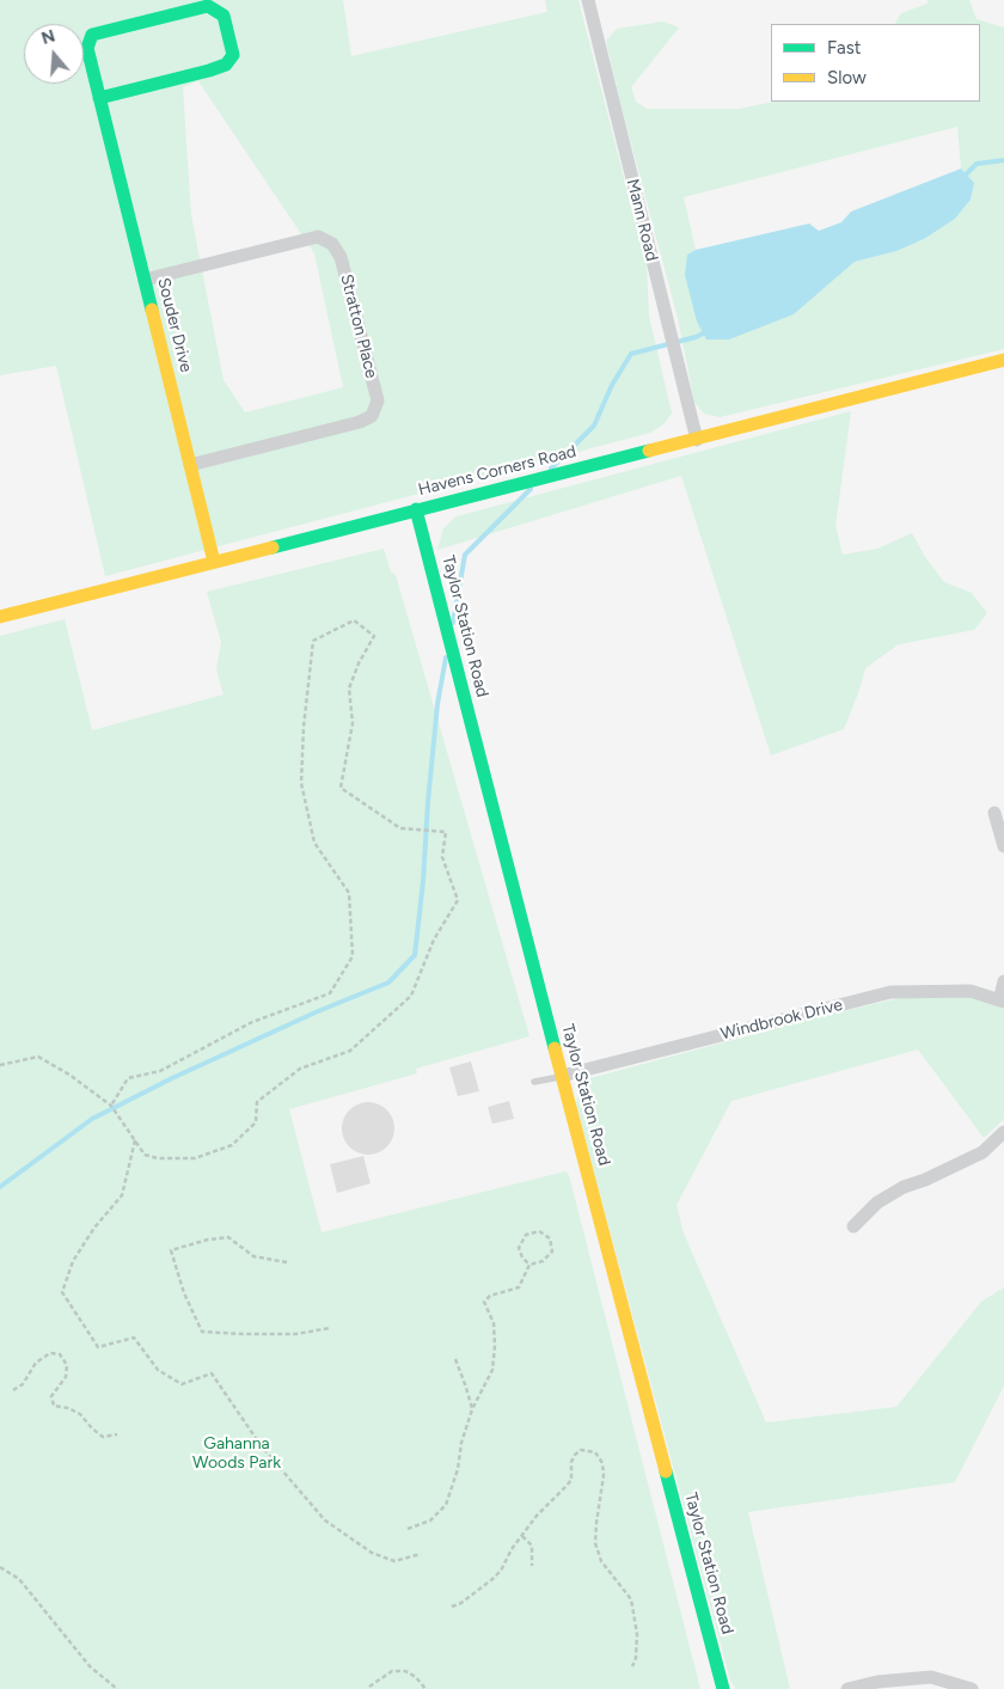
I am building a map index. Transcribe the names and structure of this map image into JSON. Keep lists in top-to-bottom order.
{
  "streets": {
    "main road": ["Souder Drive", "Havens Corners Road", "Taylor Station Road"],
    "street": ["Mann Road", "Stratton Place", "Windbrook Drive"]
  },
  "crossings": [
    ["Mann Road", "Havens Corners Road"],
    ["Souder Drive", "Stratton Place"],
    ["Souder Drive", "Havens Corners Road"],
    ["Havens Corners Road", "Taylor Station Road"],
    ["Taylor Station Road", "Windbrook Drive"]
  ],
  "parks": ["Gahanna Woods Park"],
  "legend": ["Fast", "Slow"],
  "north": "top"
}
